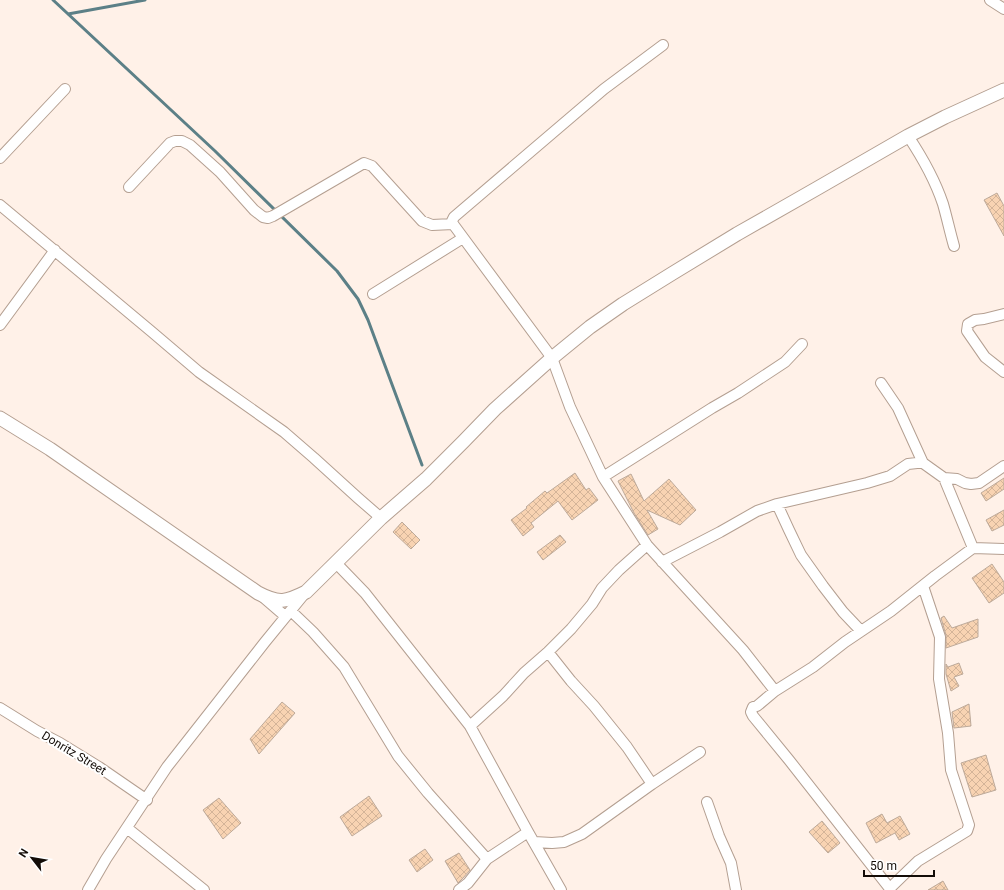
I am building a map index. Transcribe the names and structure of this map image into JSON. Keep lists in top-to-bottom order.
{
  "streets": {
    "street": ["Donritz Street"]
  },
  "scale_bar": "50 m",
  "north": "top left"
}
